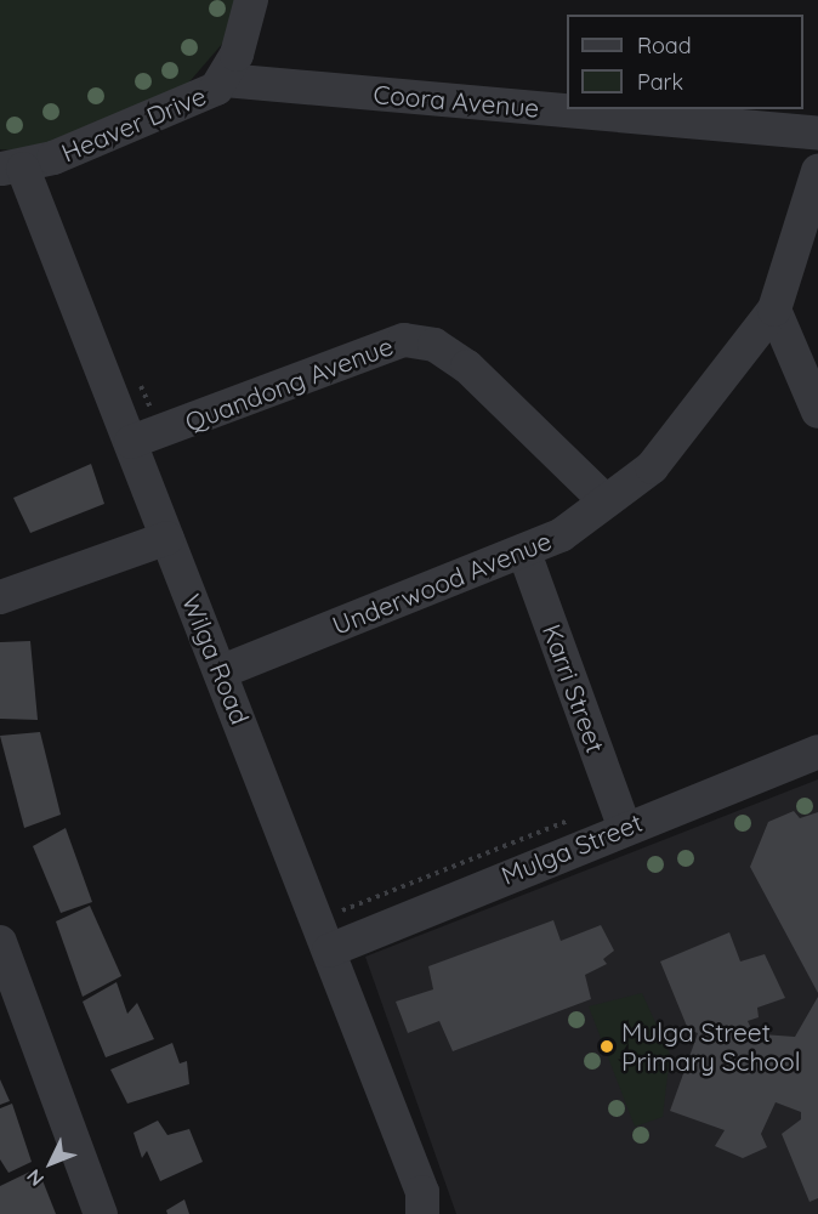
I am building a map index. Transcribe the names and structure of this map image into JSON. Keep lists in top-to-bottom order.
{
  "streets": {
    "street": [
      "Coora Avenue",
      "Heaver Drive",
      "Quandong Avenue",
      "Underwood Avenue",
      "Wilga Road",
      "Karri Street",
      "Mulga Street"
    ]
  },
  "crossings": [
    ["Coora Avenue", "Heaver Drive"],
    ["Heaver Drive", "Wilga Road"],
    ["Quandong Avenue", "Underwood Avenue"],
    ["Quandong Avenue", "Wilga Road"],
    ["Underwood Avenue", "Wilga Road"],
    ["Underwood Avenue", "Karri Street"],
    ["Wilga Road", "Mulga Street"],
    ["Karri Street", "Mulga Street"]
  ],
  "places": ["Mulga Street Primary School"],
  "legend": ["Road", "Park"],
  "north": "bottom left"
}
